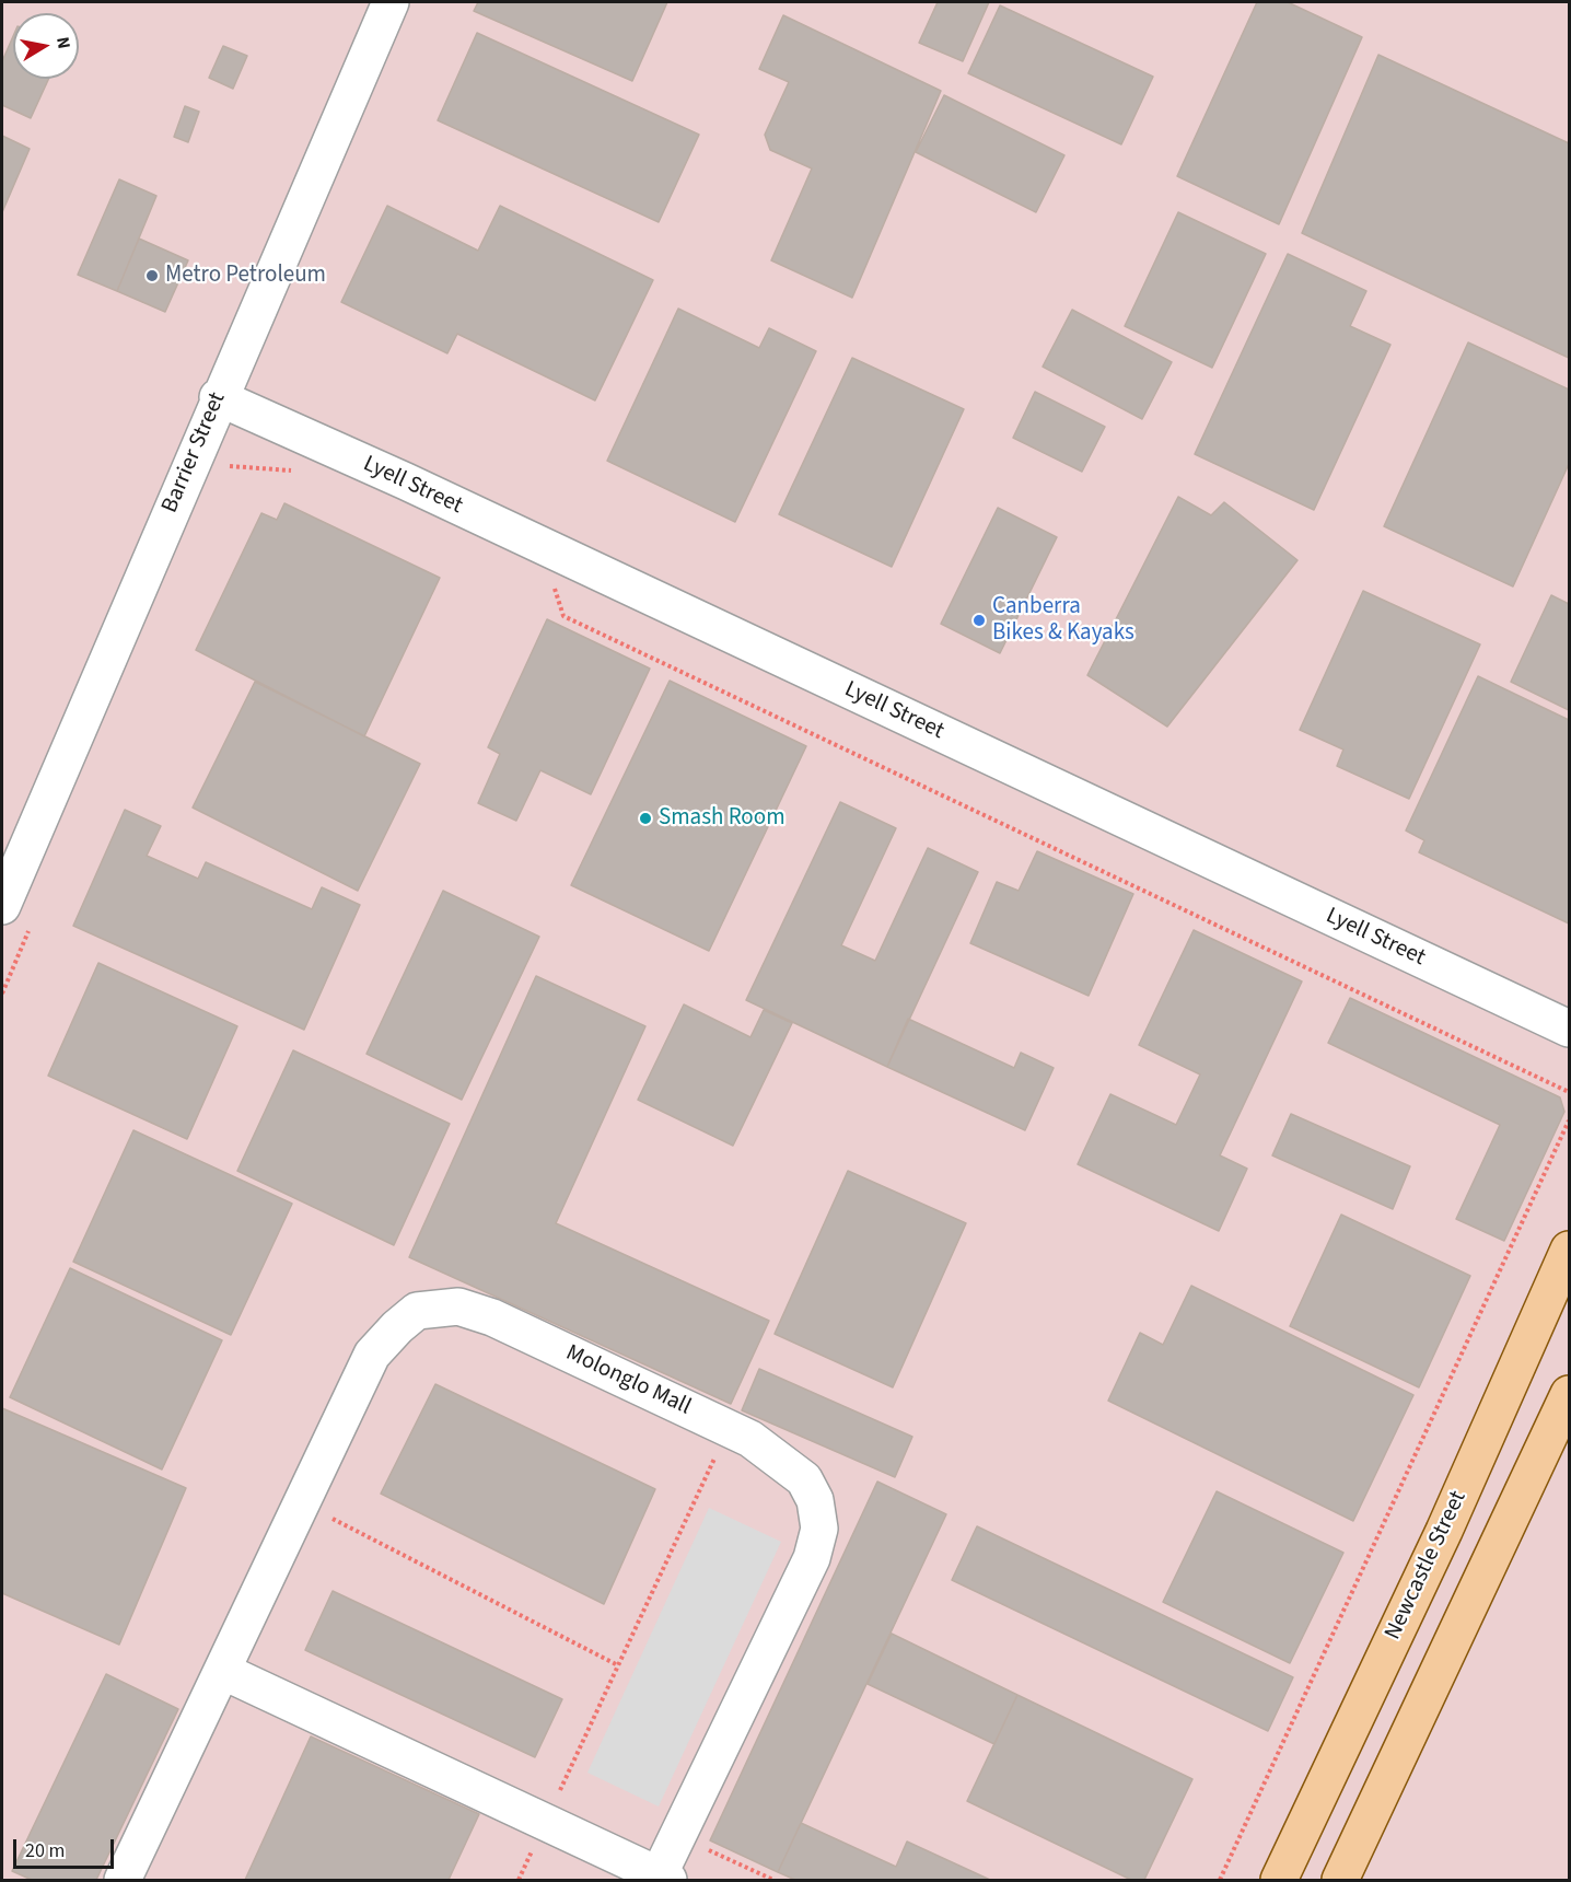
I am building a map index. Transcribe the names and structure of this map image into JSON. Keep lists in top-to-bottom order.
{
  "streets": {
    "main road": ["Newcastle Street"],
    "street": ["Barrier Street", "Lyell Street", "Molonglo Mall"]
  },
  "crossings": [
    ["Barrier Street", "Lyell Street"]
  ],
  "places": ["Metro Petroleum", "Canberra Bikes & Kayaks", "Smash Room"],
  "scale_bar": "20 m",
  "north": "right"
}
